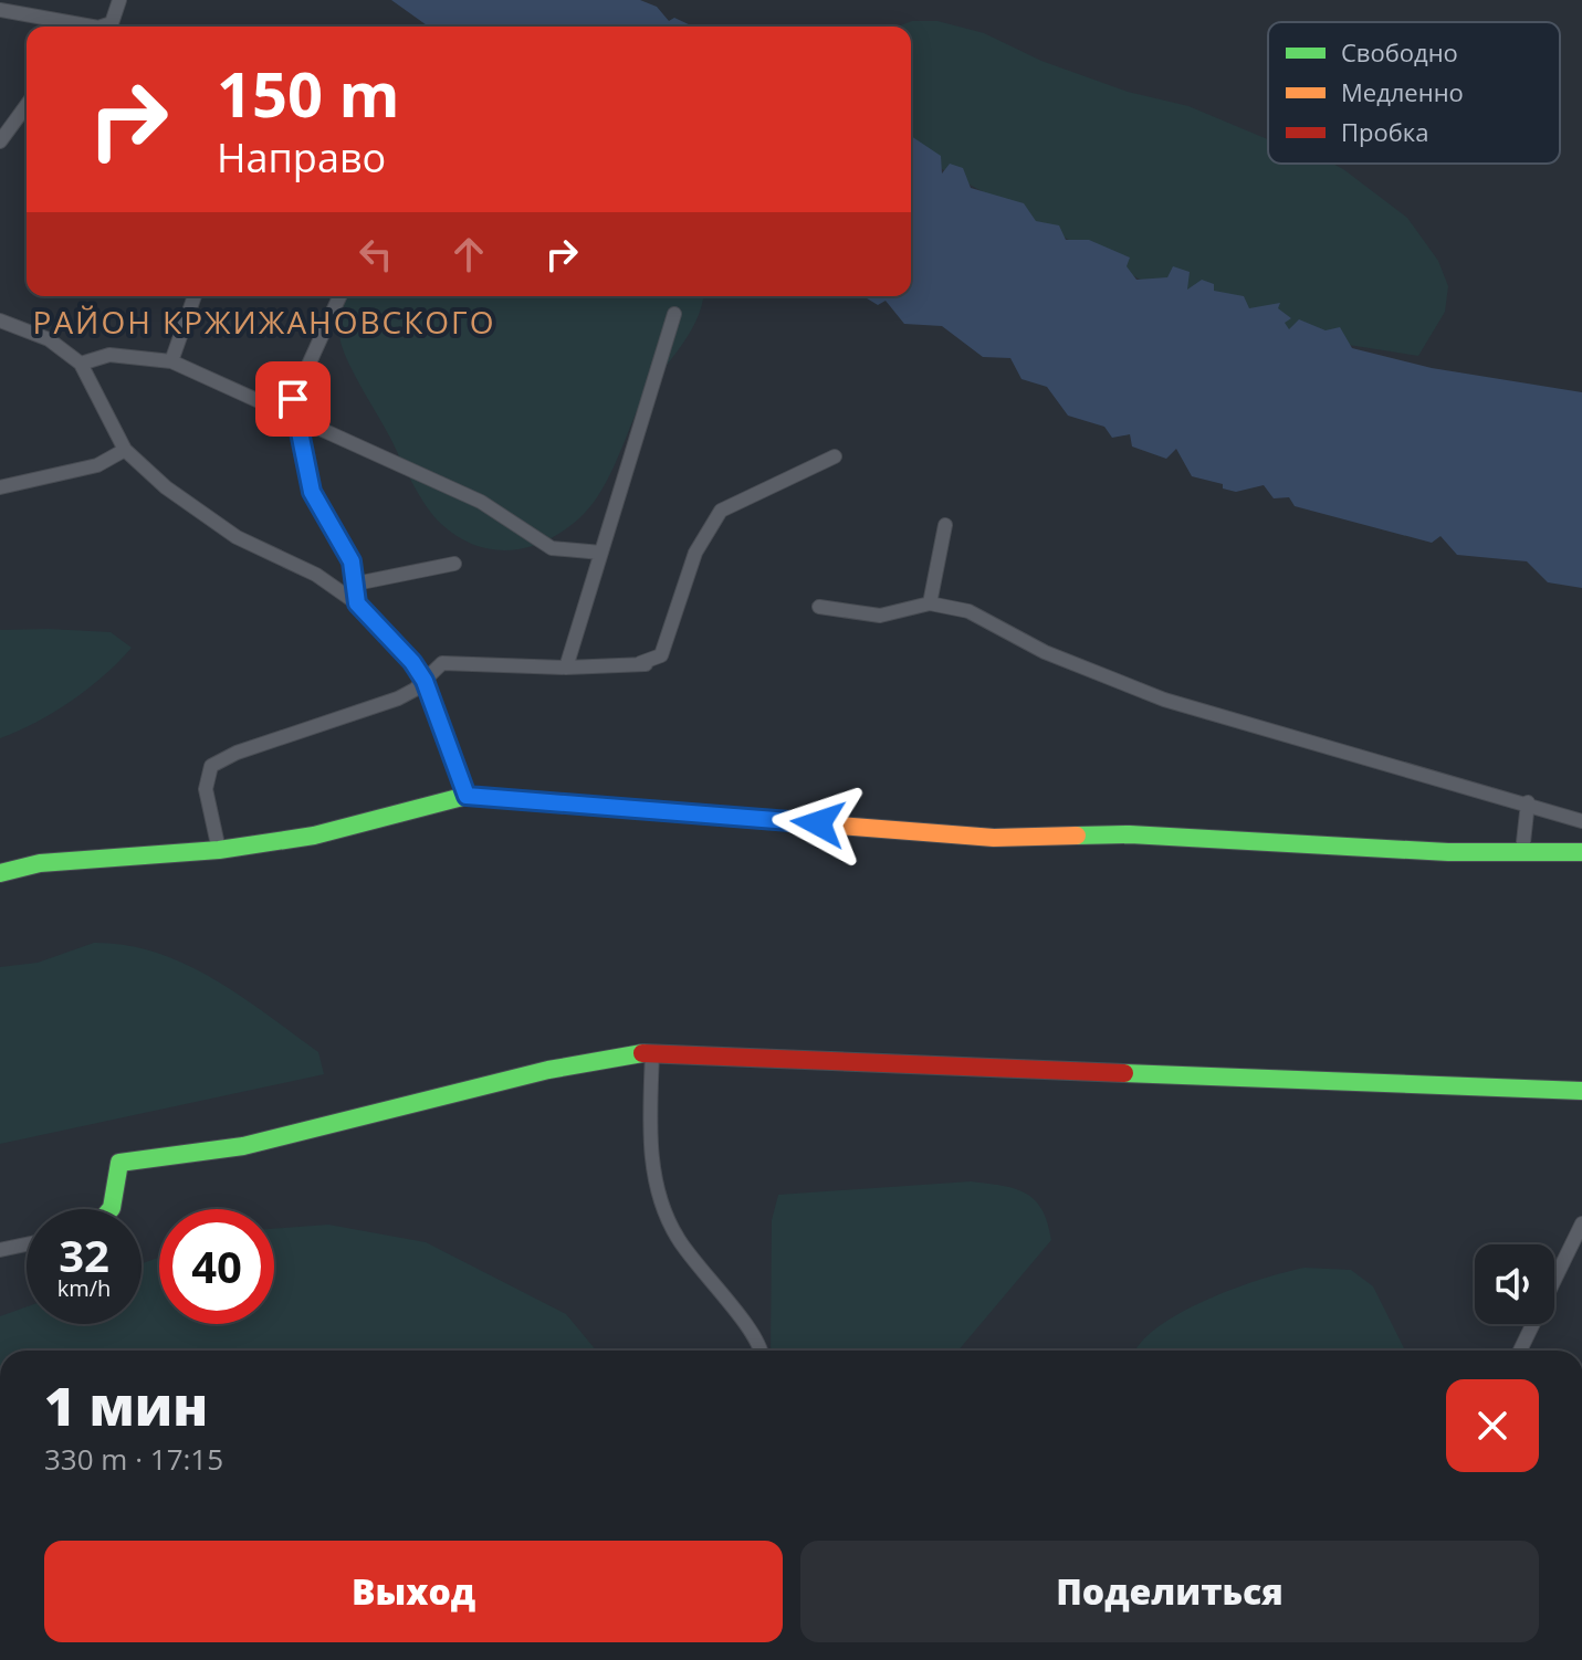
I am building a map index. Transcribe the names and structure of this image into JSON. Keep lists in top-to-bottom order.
{
  "districts": ["РАЙОН КРЖИЖАНОВСКОГО"],
  "legend": ["Свободно", "Медленно", "Пробка"],
  "page": {
    "turn": ["150 m", "Направо"],
    "speed": "32 km/h",
    "limit": "40",
    "heading": ["1 мин", "330 m · 17:15"],
    "buttons": ["Выход", "Поделиться"]
  }
}
